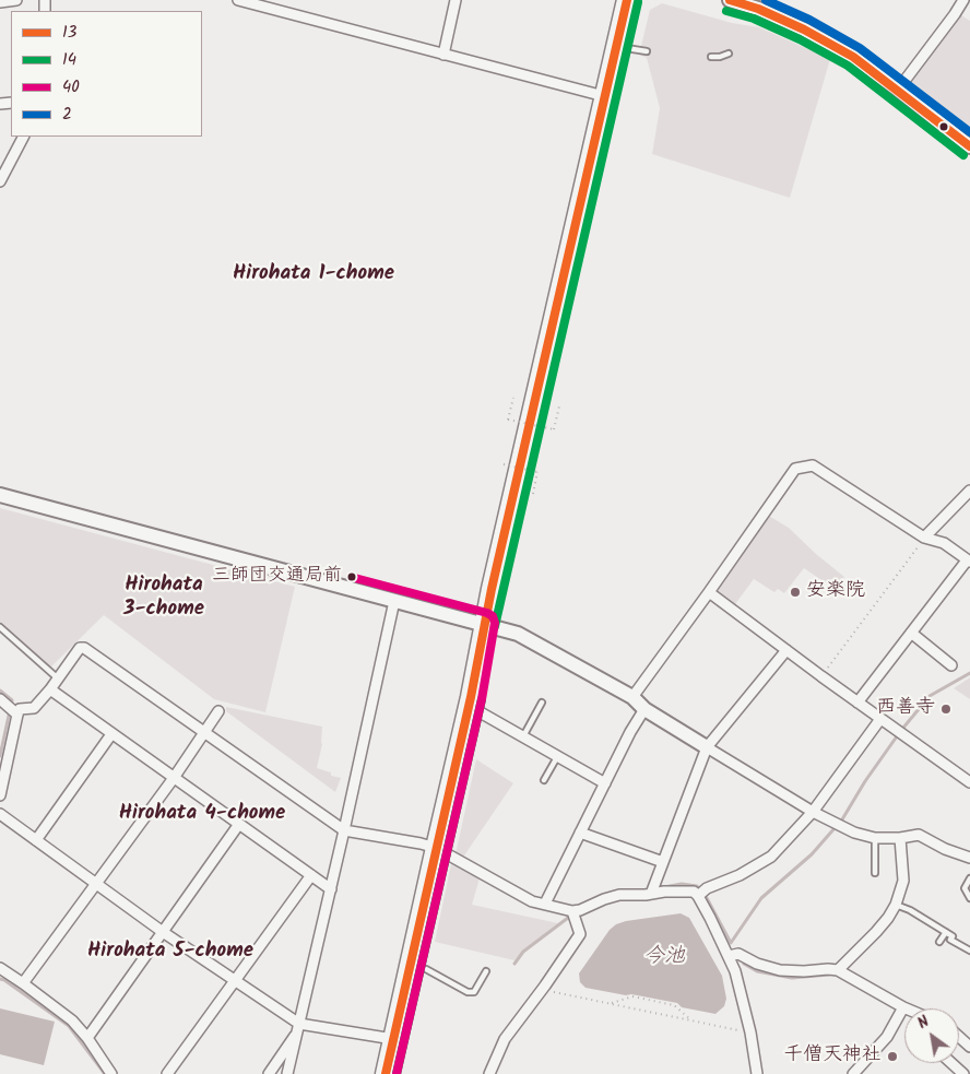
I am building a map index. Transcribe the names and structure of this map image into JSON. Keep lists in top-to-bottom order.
{
  "districts": [
    "Hirohata 1-chome",
    "Hirohata 3-chome",
    "Hirohata 4-chome",
    "Hirohata 5-chome"
  ],
  "water": ["今池"],
  "places": [
    "三師団交通局前",
    "安楽院",
    "西善寺",
    "千僧天神社"
  ],
  "lines": [
    "transit line 13",
    "transit line 2",
    "transit line 14",
    "transit line 40"
  ],
  "legend": [
    "13",
    "14",
    "40",
    "2"
  ],
  "north": "top left"
}
